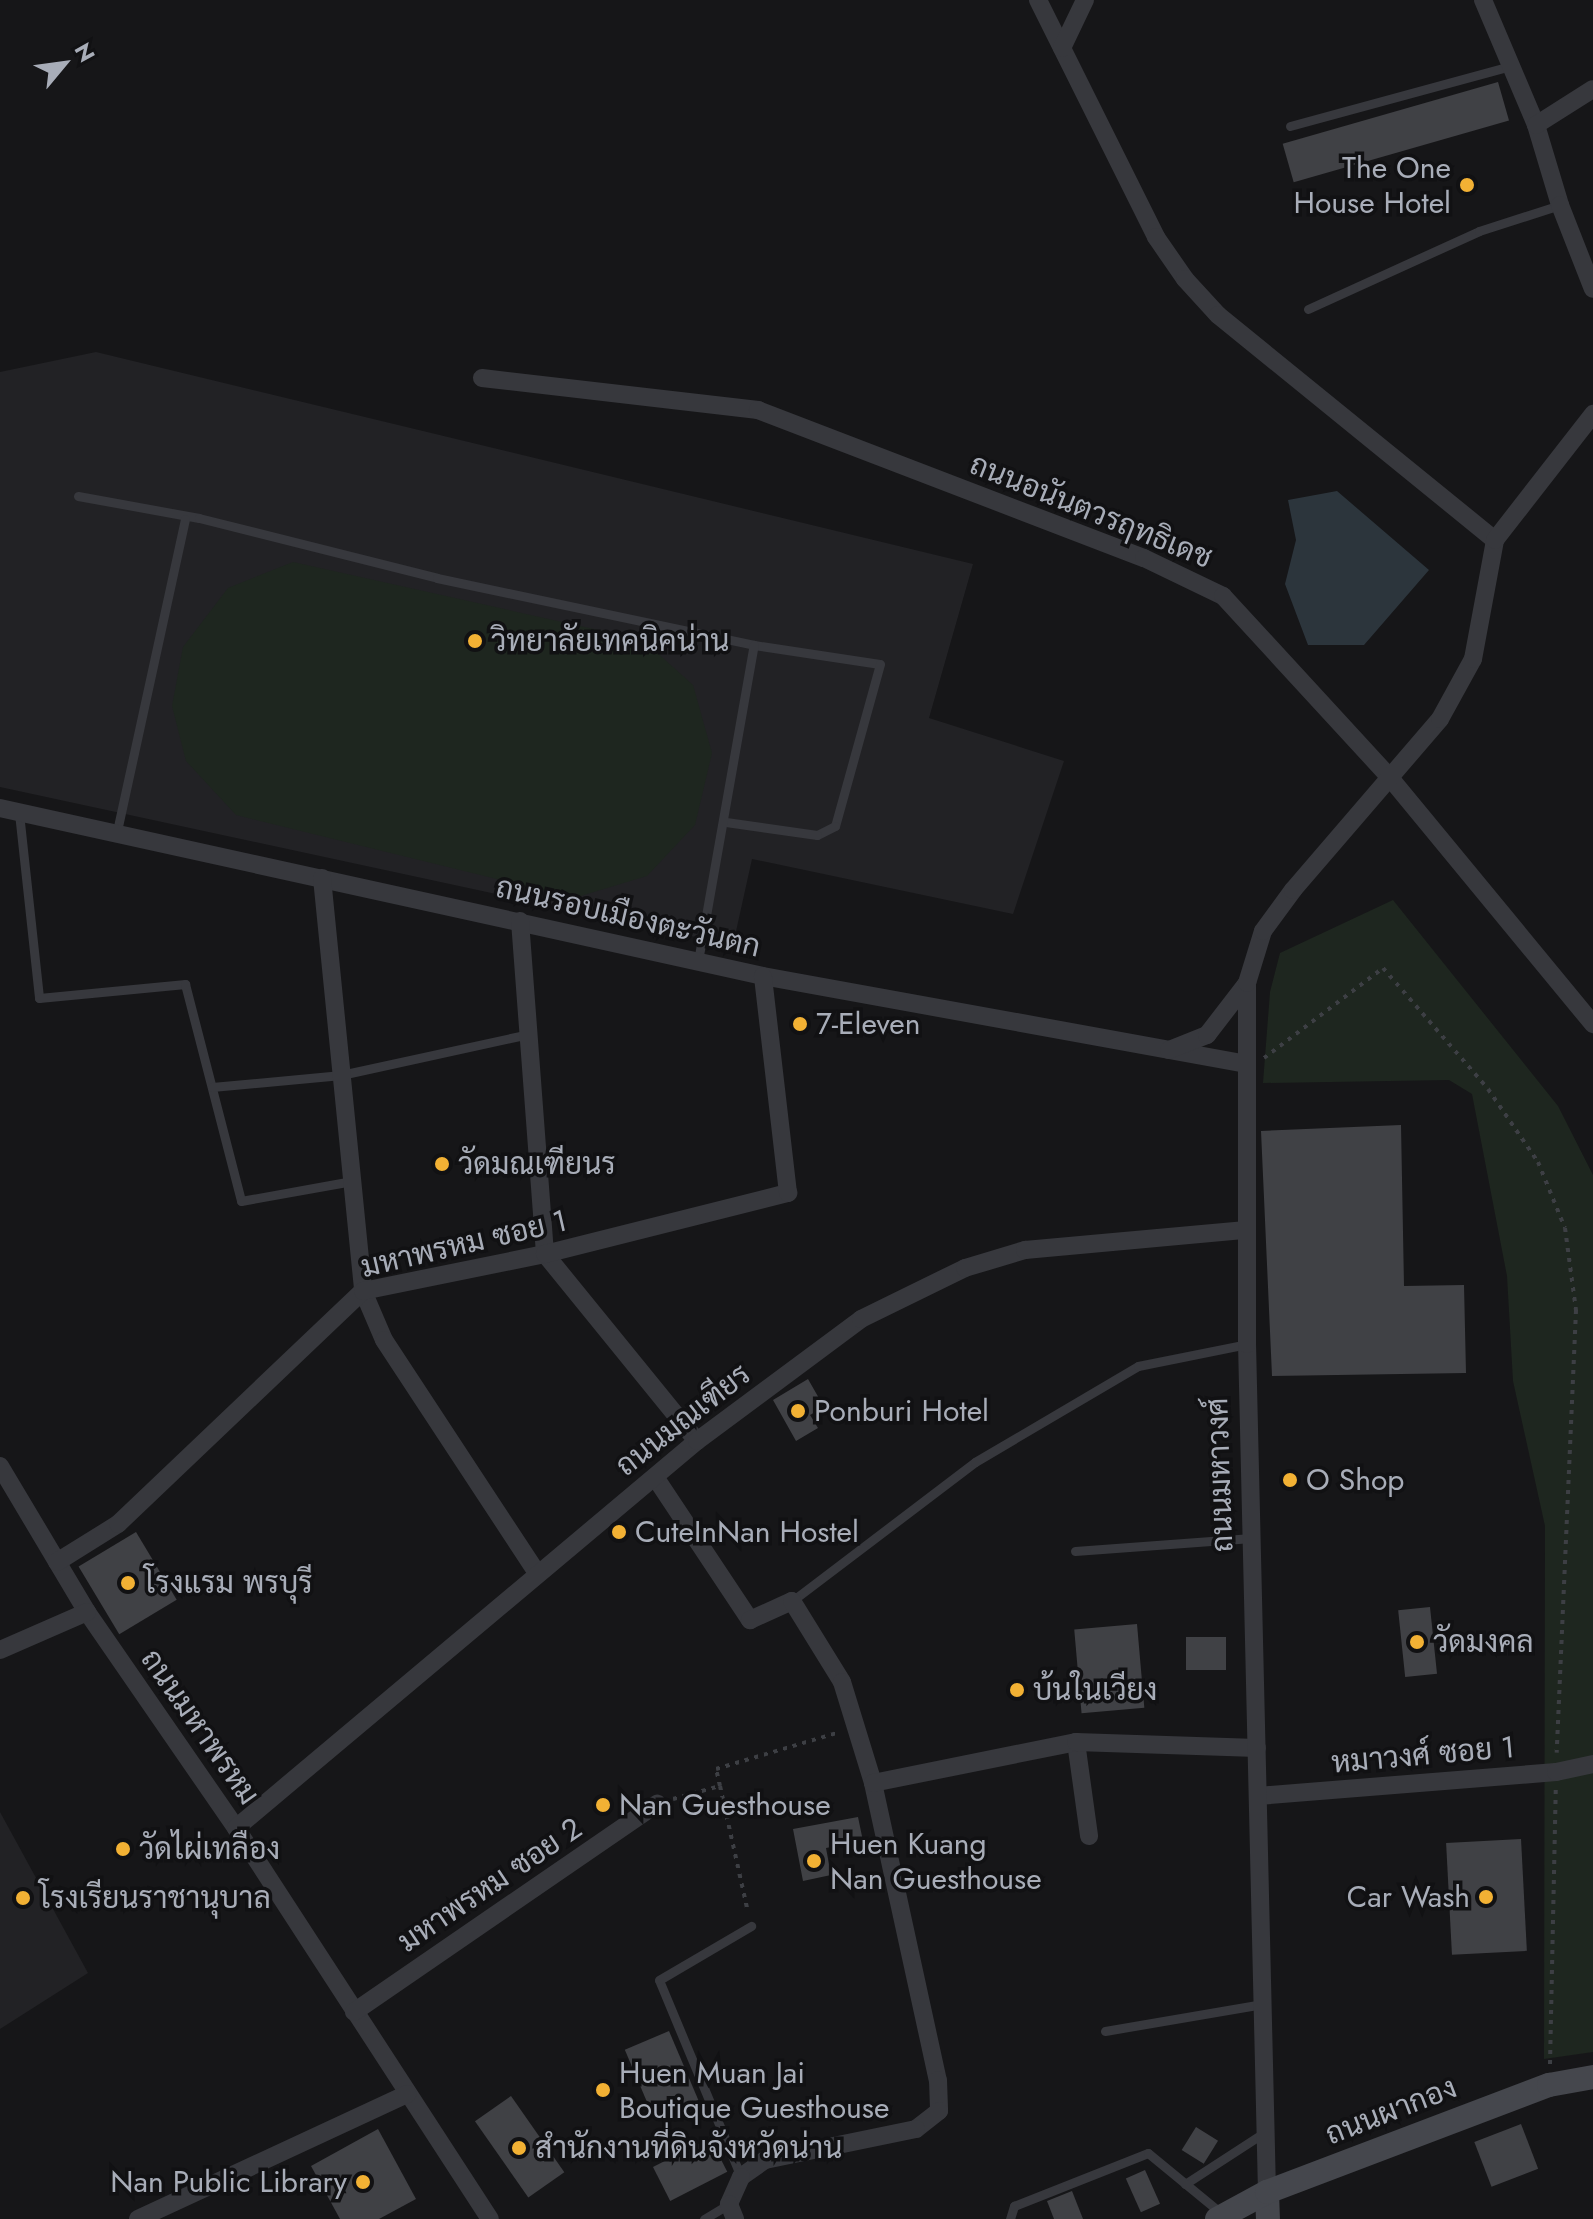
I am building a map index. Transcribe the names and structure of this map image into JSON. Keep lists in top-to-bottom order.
{
  "streets": {
    "main road": ["ถนนมหาวงศ์", "ถนนผากอง"],
    "street": [
      "ถนนอนันตวรฤทธิเดช",
      "ถนนรอบเมืองตะวันตก",
      "มหาพรหม ซอย 1",
      "ถนนมณเฑียร",
      "ถนนมหาพรหม",
      "หมาวงศ์ ซอย 1",
      "มหาพรหม ซอย 2"
    ]
  },
  "crossings": [
    ["ถนนอนันตวรฤทธิเดช", "ถนนมหาวงศ์"],
    ["ถนนรอบเมืองตะวันตก", "มหาพรหม ซอย 1"],
    ["ถนนรอบเมืองตะวันตก", "ถนนมหาวงศ์"],
    ["มหาพรหม ซอย 1", "ถนนมหาพรหม"],
    ["ถนนมณเฑียร", "ถนนมหาวงศ์"],
    ["ถนนมณเฑียร", "ถนนมหาพรหม"],
    ["ถนนมหาวงศ์", "หมาวงศ์ ซอย 1"],
    ["ถนนมหาวงศ์", "ถนนผากอง"],
    ["ถนนมหาพรหม", "มหาพรหม ซอย 2"]
  ],
  "places": [
    "The One House Hotel",
    "วิทยาลัยเทคนิคน่าน",
    "7-Eleven",
    "วัดมณเฑียนร",
    "Ponburi Hotel",
    "O Shop",
    "CuteInNan Hostel",
    "โรงแรม พรบุรี",
    "วัดมงคล",
    "บ้นในเวียง",
    "Nan Guesthouse",
    "วัดไผ่เทลือง",
    "Huen Kuang Nan Guesthouse",
    "Car Wash",
    "โรงเรียนราชานุบาล",
    "Huen Muan Jai Boutique Guesthouse",
    "สำนักงานที่ดินจังหวัดน่าน",
    "Nan Public Library"
  ],
  "north": "top right"
}
